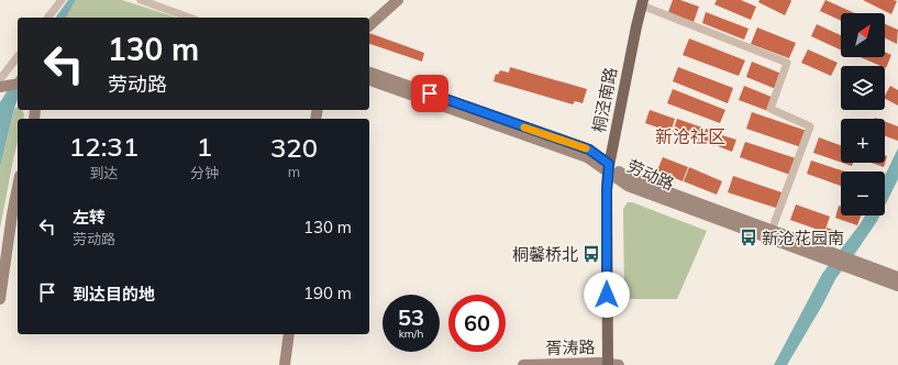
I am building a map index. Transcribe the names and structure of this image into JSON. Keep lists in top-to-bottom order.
{
  "streets": {
    "main road": ["桐泾南路", "劳动路", "胥涛路"]
  },
  "crossings": [
    ["桐泾南路", "劳动路"],
    ["桐泾南路", "胥涛路"]
  ],
  "districts": ["新沧社区"],
  "places": {
    "bus stop": ["新沧花园南", "桐馨桥北"]
  },
  "north": "top right",
  "page": {
    "map_buttons": ["+", "−"],
    "turn": ["130 m", "劳动路"],
    "eta": [
      "12:31",
      "到达",
      "1",
      "分钟",
      "320",
      "m"
    ],
    "list": [
      {
        "name": "左转",
        "note": "劳动路",
        "value": "130 m"
      },
      {
        "name": "到达目的地",
        "value": "190 m"
      }
    ],
    "speed": "53 km/h",
    "limit": "60"
  }
}
